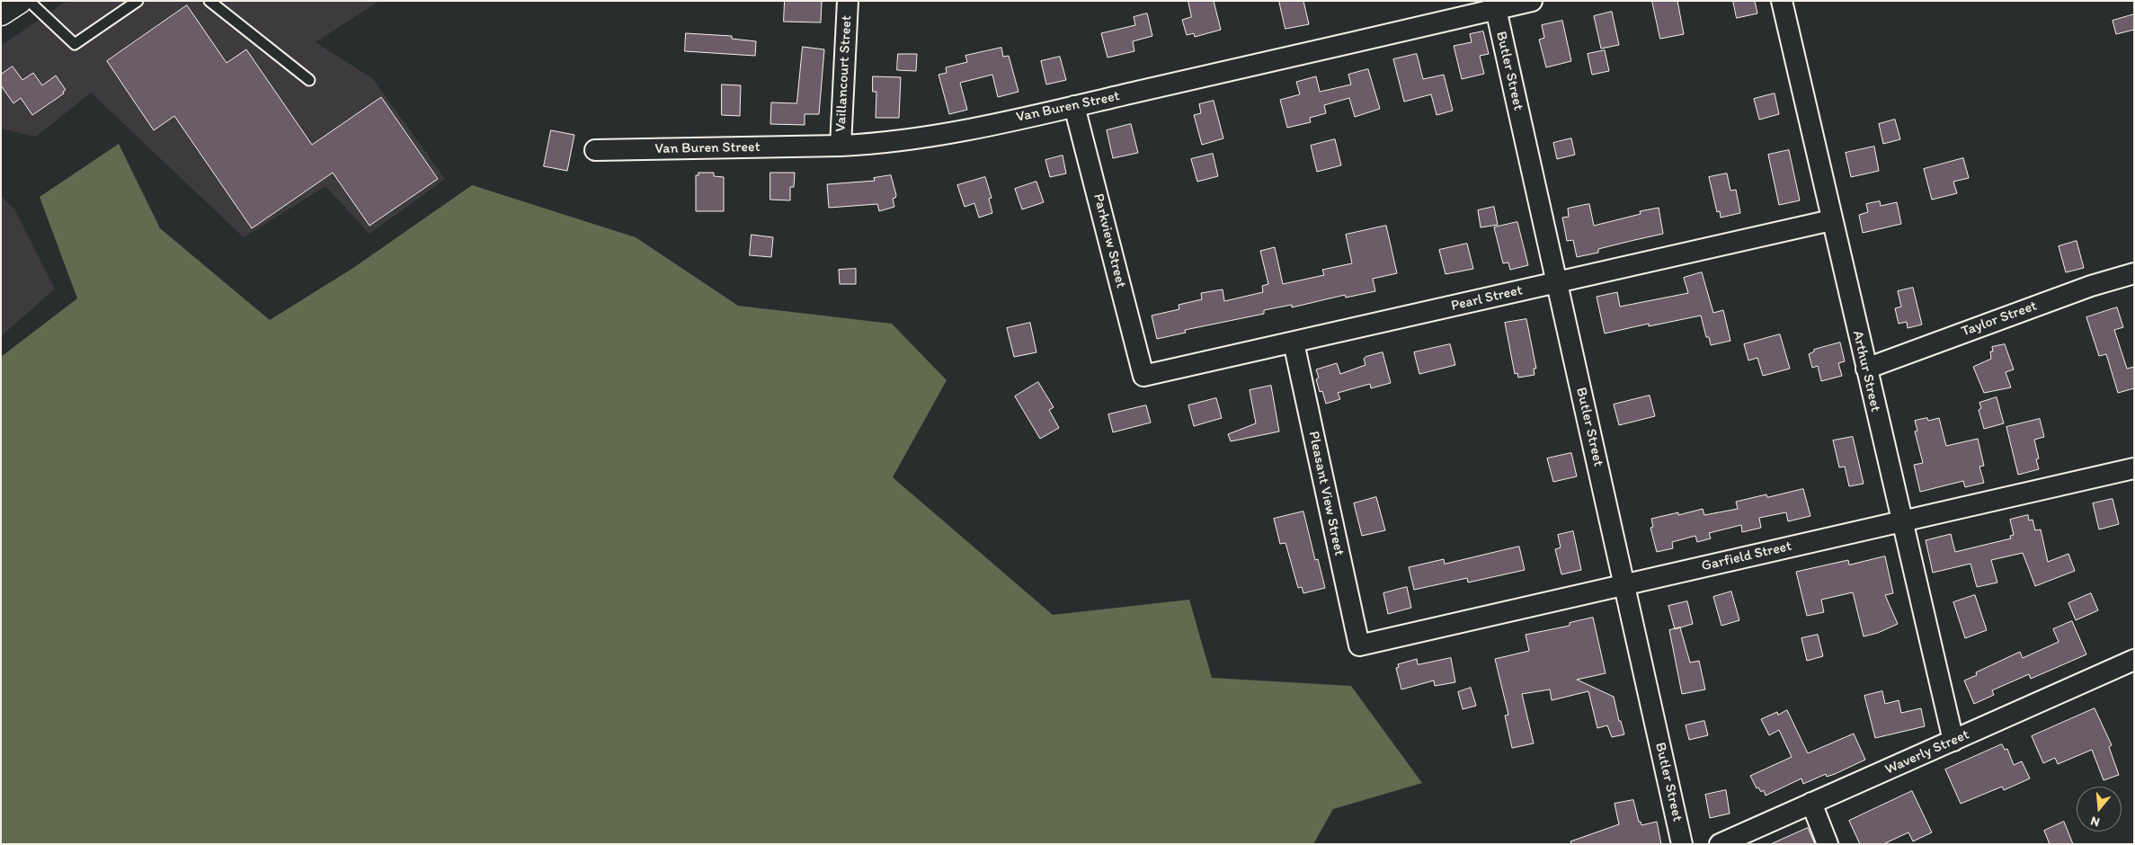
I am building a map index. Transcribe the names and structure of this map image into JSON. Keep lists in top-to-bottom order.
{
  "streets": {
    "street": [
      "Butler Street",
      "Vaillancourt Street",
      "Van Buren Street",
      "Parkview Street",
      "Pearl Street",
      "Taylor Street",
      "Arthur Street",
      "Pleasant View Street",
      "Garfield Street",
      "Waverly Street"
    ]
  },
  "crossings": [
    ["Butler Street", "Van Buren Street"],
    ["Butler Street", "Pearl Street"],
    ["Butler Street", "Garfield Street"],
    ["Vaillancourt Street", "Van Buren Street"],
    ["Van Buren Street", "Parkview Street"],
    ["Parkview Street", "Pearl Street"],
    ["Pearl Street", "Arthur Street"],
    ["Pearl Street", "Pleasant View Street"],
    ["Taylor Street", "Arthur Street"],
    ["Arthur Street", "Garfield Street"],
    ["Arthur Street", "Waverly Street"],
    ["Pleasant View Street", "Garfield Street"]
  ],
  "north": "bottom"
}
